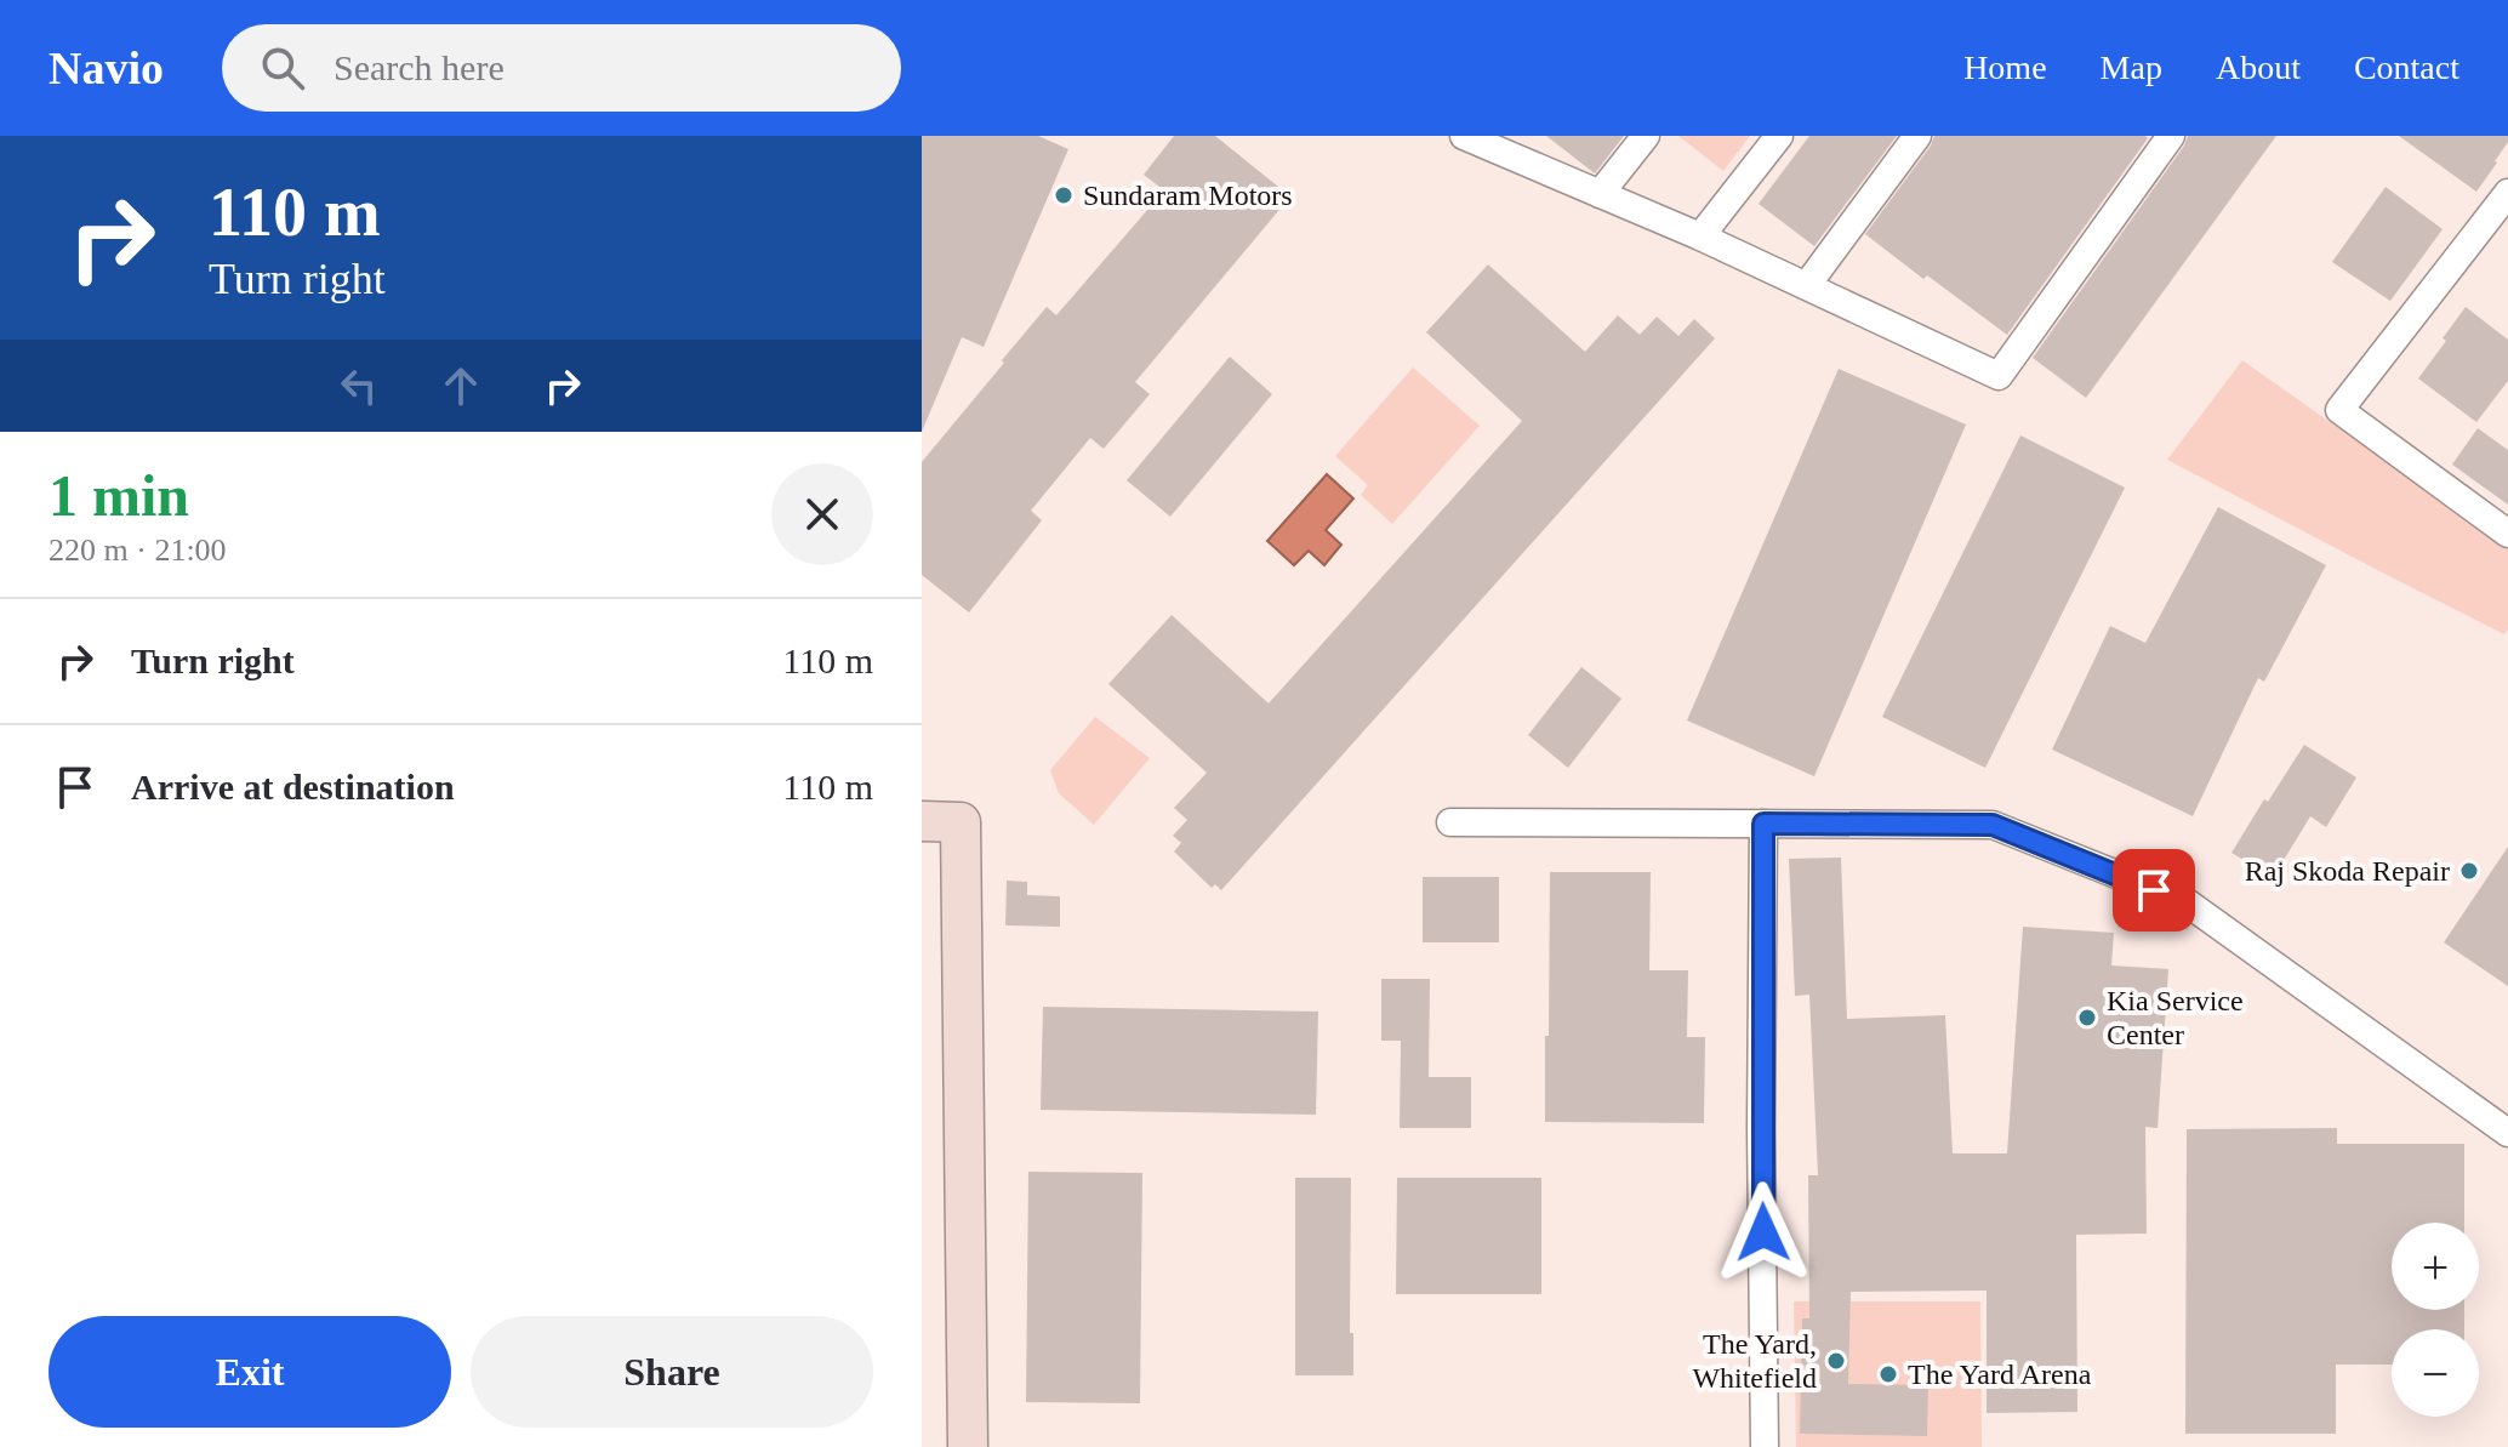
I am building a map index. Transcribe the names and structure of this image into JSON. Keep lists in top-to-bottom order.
{
  "places": [
    "Sundaram Motors",
    "Raj Skoda Repair",
    "Kia Service Center",
    "The Yard, Whitefield",
    "The Yard Arena"
  ],
  "page": {
    "header": "Navio",
    "search": "Search here",
    "nav": [
      "Home",
      "Map",
      "About",
      "Contact"
    ],
    "turn": ["110 m", "Turn right"],
    "heading": ["1 min", "220 m · 21:00"],
    "list": [
      {
        "name": "Turn right",
        "value": "110 m"
      },
      {
        "name": "Arrive at destination",
        "value": "110 m"
      }
    ],
    "map_buttons": ["+", "−"],
    "buttons": ["Exit", "Share"]
  }
}
